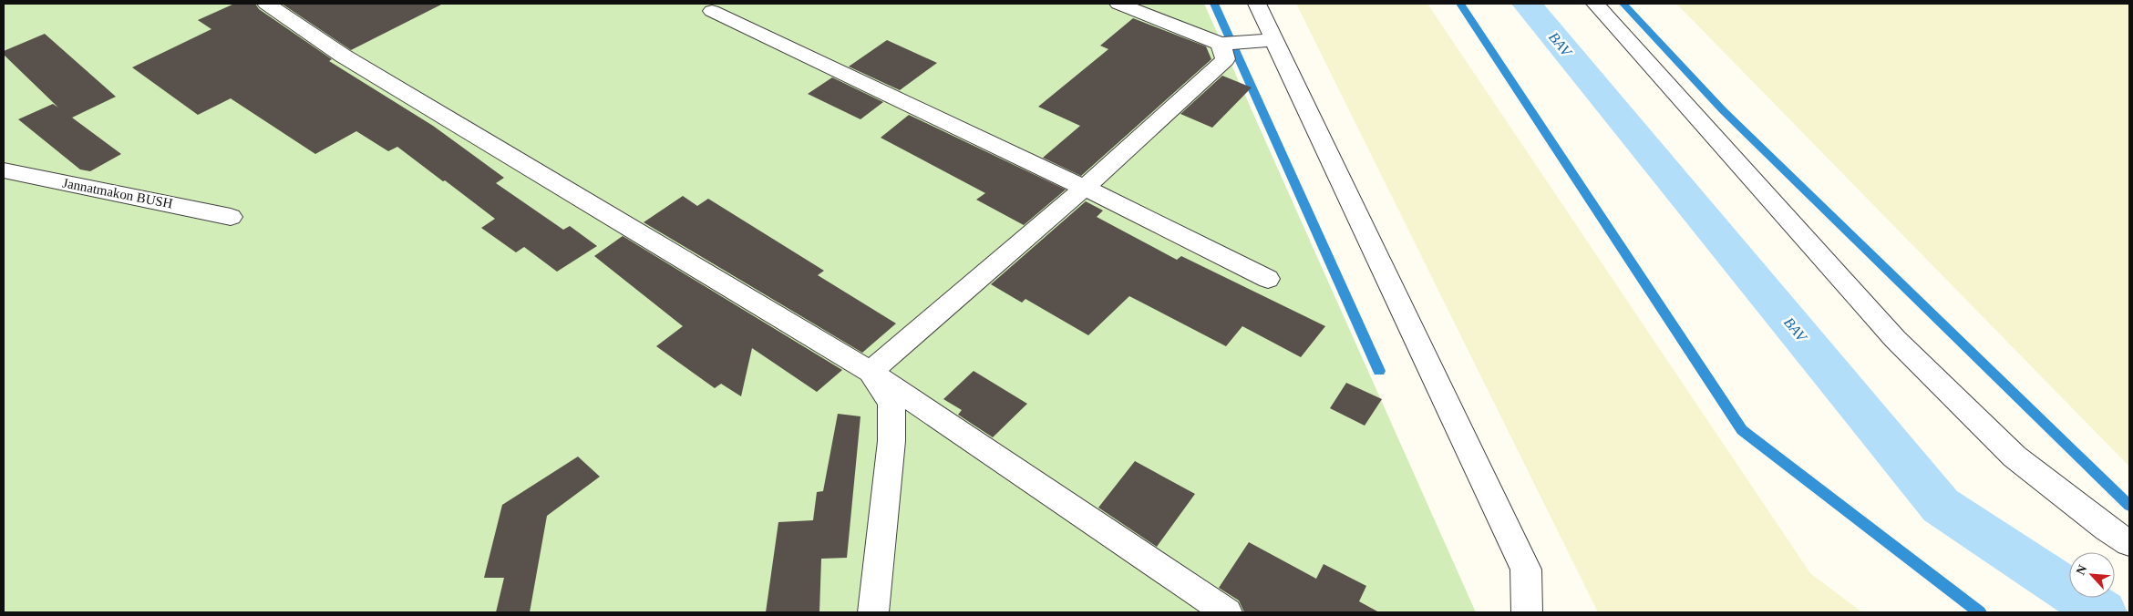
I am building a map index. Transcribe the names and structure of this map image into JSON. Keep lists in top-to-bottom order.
{
  "streets": {
    "street": ["Jannatmakon BUSH"]
  },
  "water": ["BAV"],
  "north": "top left"
}
